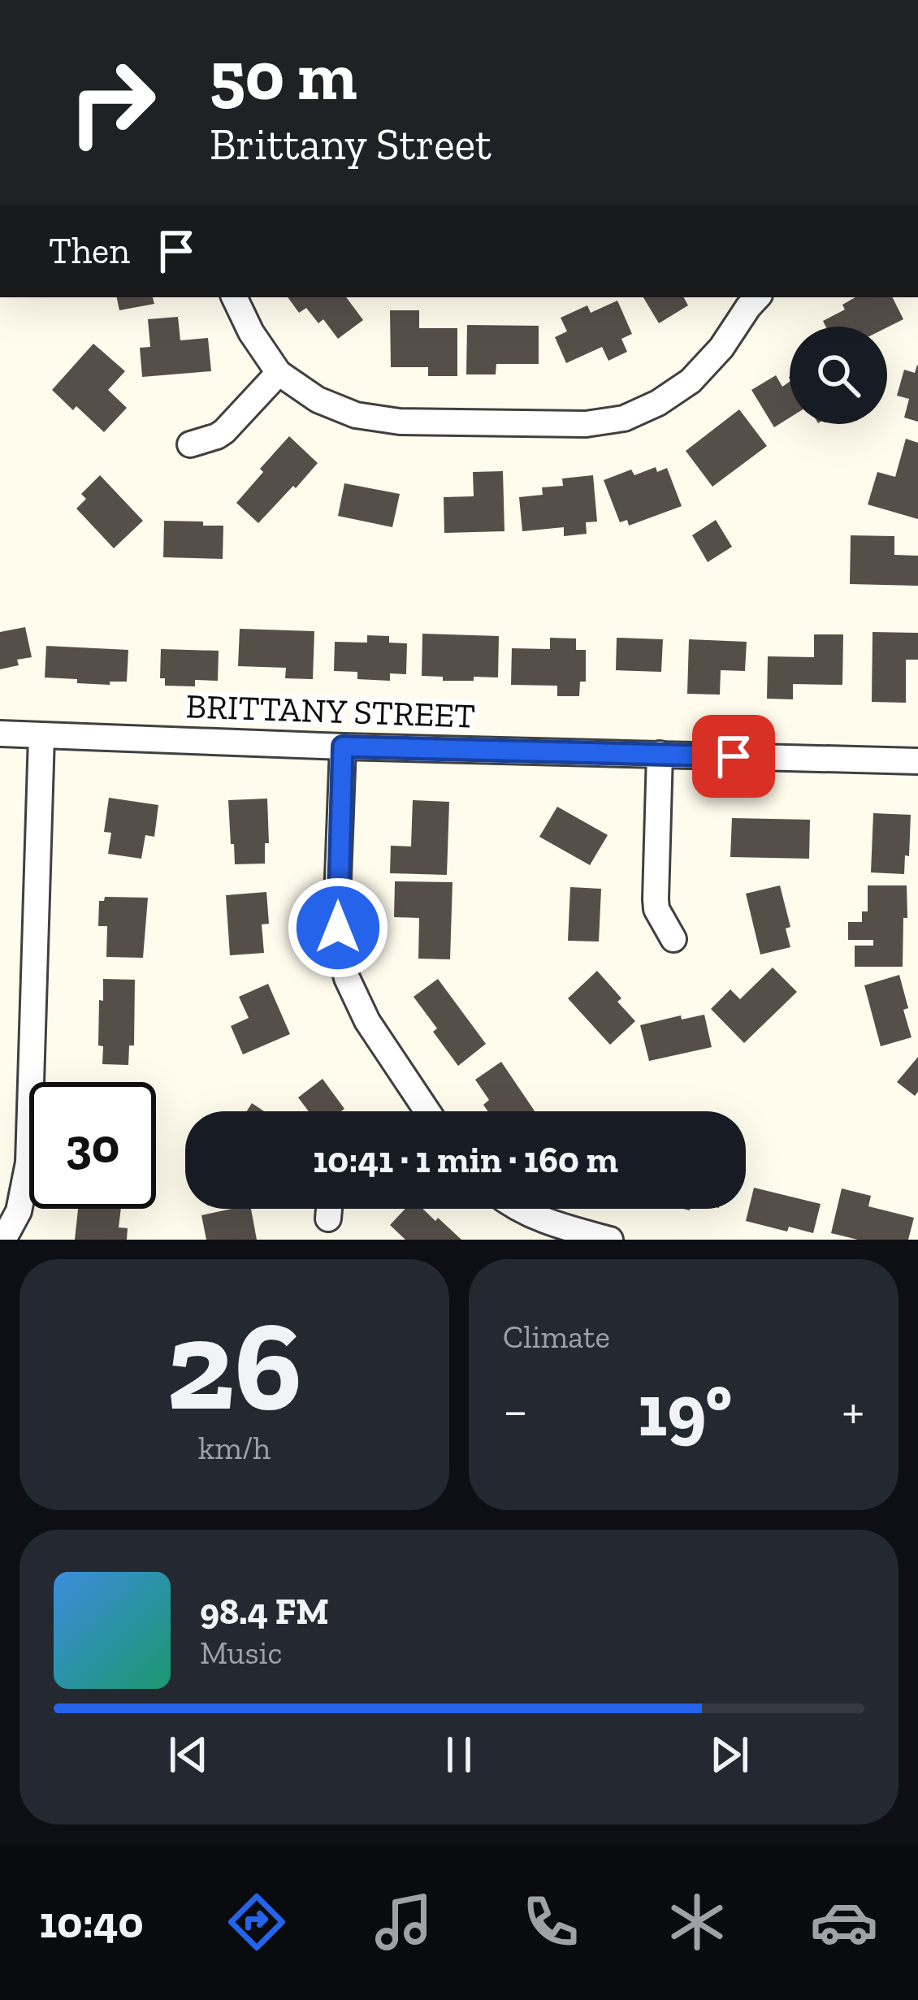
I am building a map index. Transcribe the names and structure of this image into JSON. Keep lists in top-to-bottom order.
{
  "streets": {
    "street": ["BRITTANY STREET"]
  },
  "page": {
    "turn": ["50 m", "Brittany Street"],
    "then": "Then",
    "limit": "30",
    "trip": "10:41 · 1 min · 160 m",
    "tile": [
      ["26", "km/h"],
      "Climate"
    ],
    "heat": ["−", "19°", "+"],
    "song": ["98.4 FM", "Music"],
    "tabs": "10:40"
  }
}
